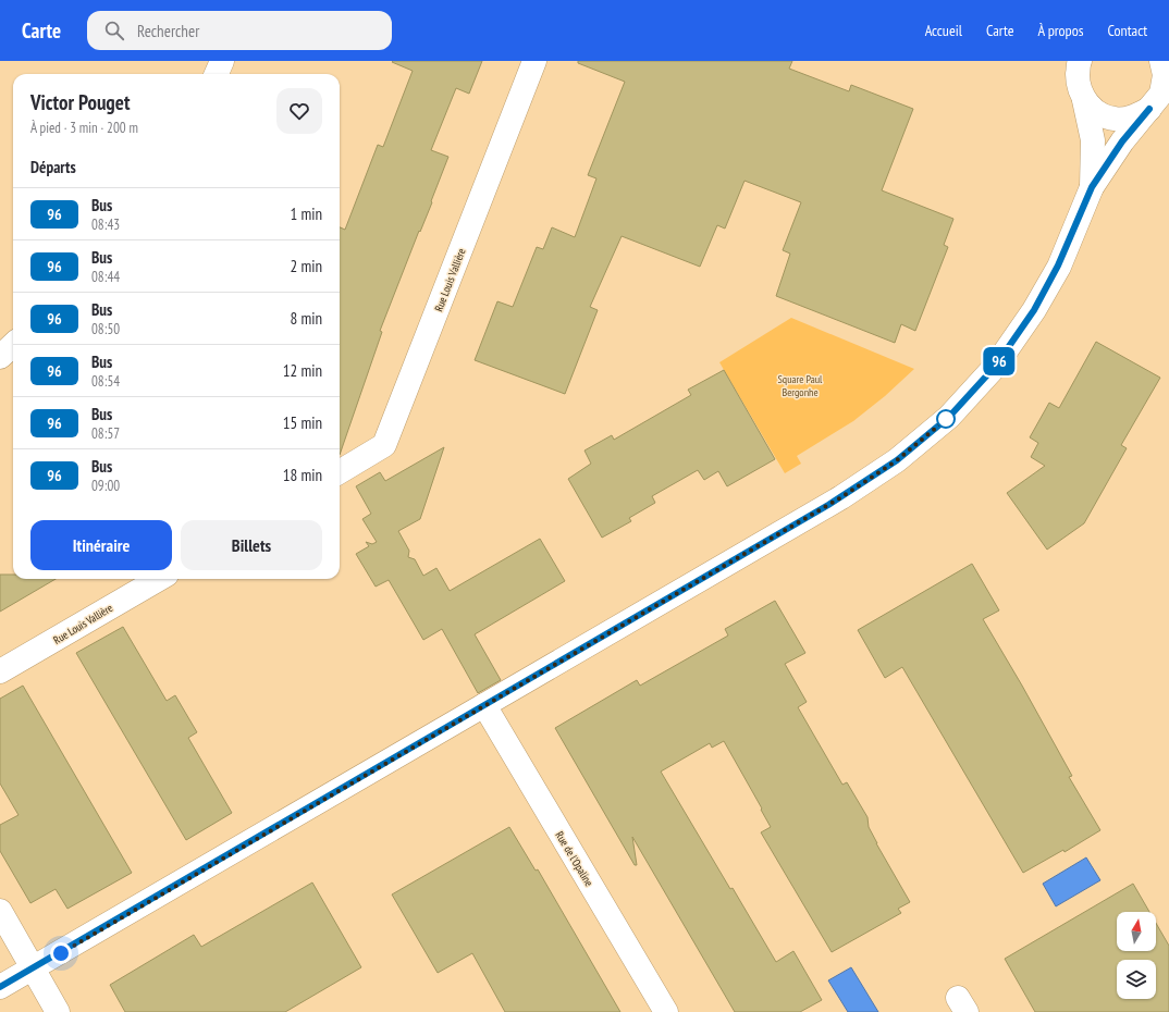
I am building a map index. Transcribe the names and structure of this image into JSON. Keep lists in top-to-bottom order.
{
  "streets": {
    "street": ["Rue Louis Vallière", "Rue de l'Opaline"]
  },
  "parks": ["Square Paul Bergonhe"],
  "lines": ["bus line 96"],
  "north": "top",
  "page": {
    "header": "Carte",
    "search": "Rechercher",
    "nav": [
      "Accueil",
      "Carte",
      "À propos",
      "Contact"
    ],
    "on_map": "96",
    "heading": [
      ["Victor Pouget", "À pied · 3 min · 200 m"],
      "Départs"
    ],
    "list": [
      {
        "mark": "96",
        "name": "Bus",
        "note": "08:43",
        "value": "1 min"
      },
      {
        "mark": "96",
        "name": "Bus",
        "note": "08:44",
        "value": "2 min"
      },
      {
        "mark": "96",
        "name": "Bus",
        "note": "08:50",
        "value": "8 min"
      },
      {
        "mark": "96",
        "name": "Bus",
        "note": "08:54",
        "value": "12 min"
      },
      {
        "mark": "96",
        "name": "Bus",
        "note": "08:57",
        "value": "15 min"
      },
      {
        "mark": "96",
        "name": "Bus",
        "note": "09:00",
        "value": "18 min"
      }
    ],
    "buttons": ["Itinéraire", "Billets"]
  }
}
